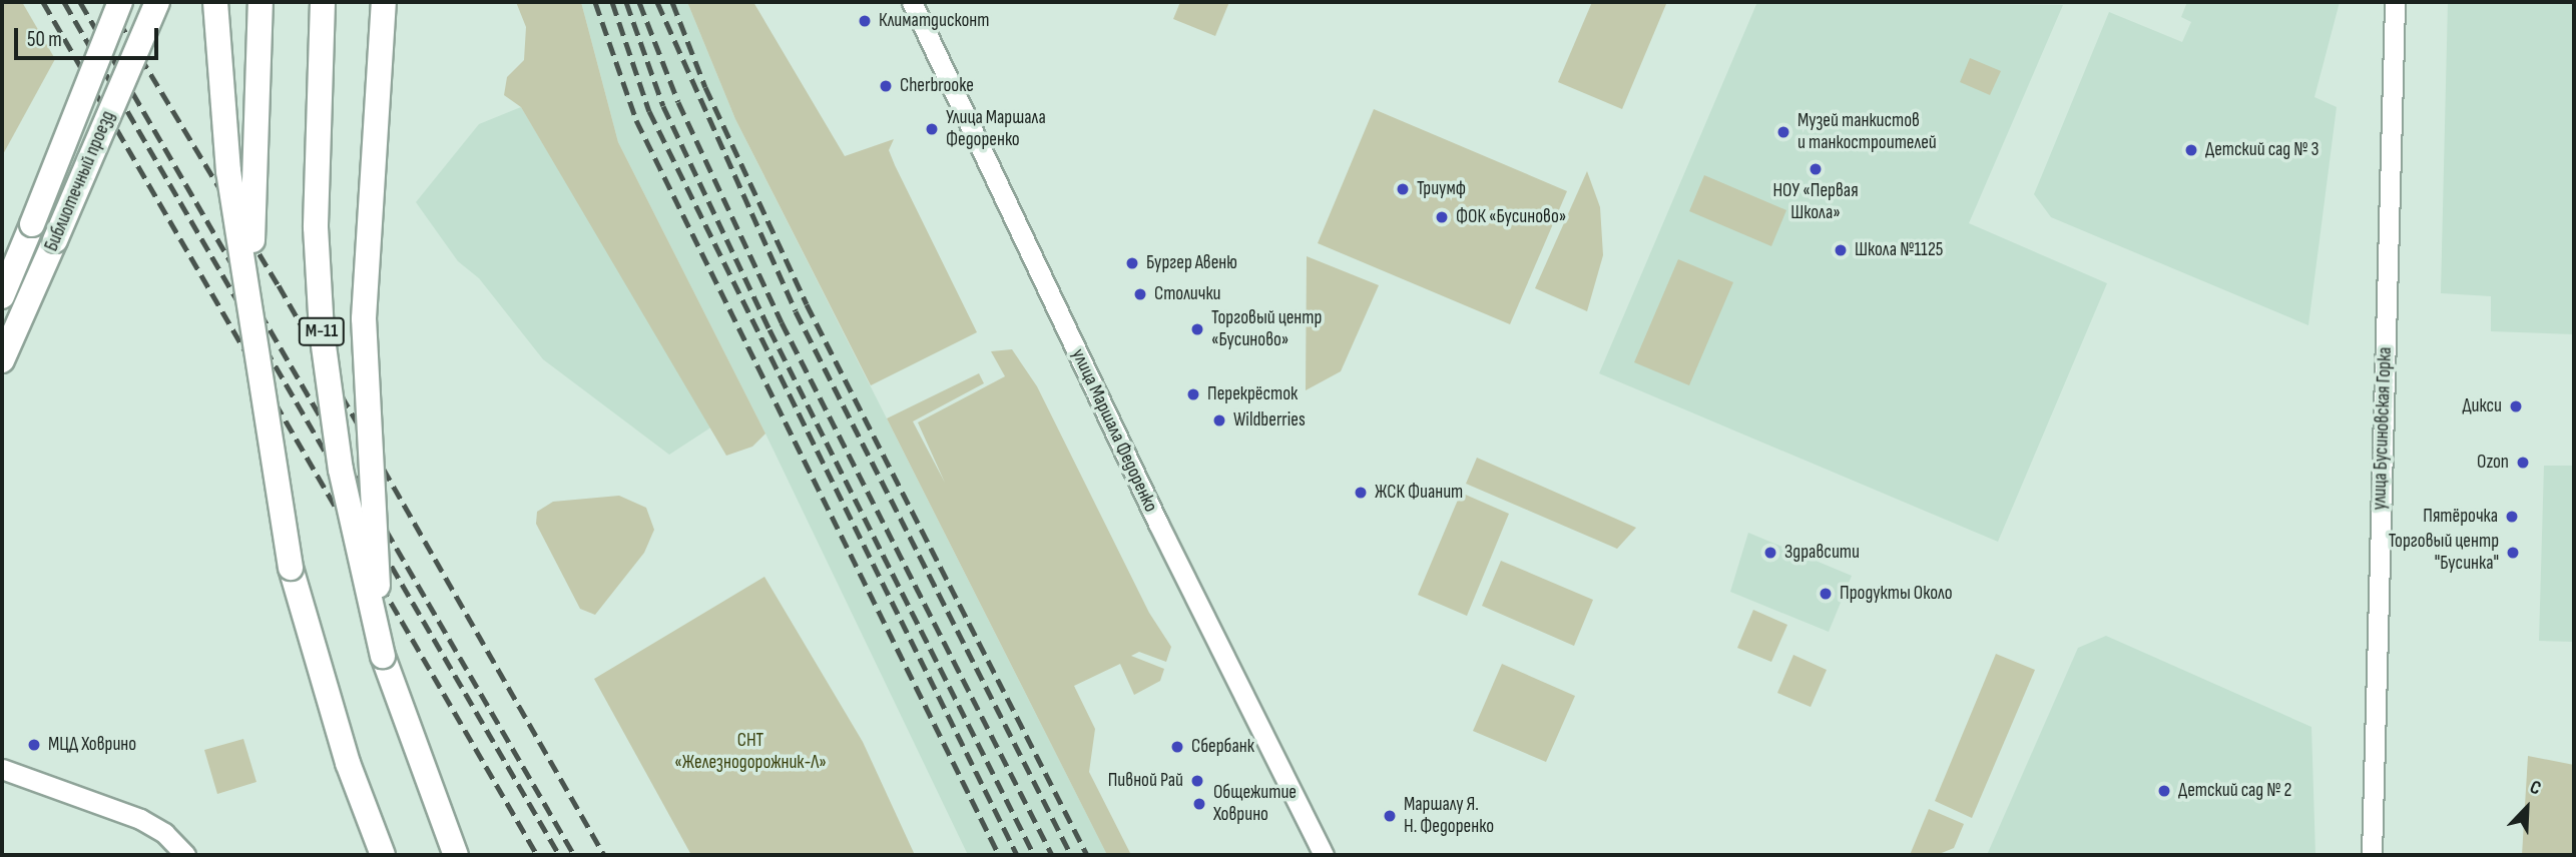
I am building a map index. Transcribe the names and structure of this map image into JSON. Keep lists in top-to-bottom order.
{
  "streets": {
    "main road": ["Библиотечный проезд", "М-11"],
    "street": ["улица Бусиновская Горка", "улица Маршала Федоренко"]
  },
  "parks": ["СНТ «Железнодорожник-Л»"],
  "places": [
    "Климатдисконт",
    "Cherbrooke",
    "Улица Маршала Федоренко",
    "Музей танкистов и танкостроителей",
    "Детский сад № 3",
    "НОУ «Первая Школа»",
    "Триумф",
    "ФОК «Бусиново»",
    "Школа №1125",
    "Бургер Авеню",
    "Столички",
    "Торговый центр «Бусиново»",
    "Перекрёсток",
    "Дикси",
    "Wildberries",
    "Ozon",
    "ЖСК Фианит",
    "Пятёрочка",
    "Здравсити",
    "Торговый центр \"Бусинка\"",
    "Продукты Около",
    "МЦД Ховрино",
    "Сбербанк",
    "Пивной Рай",
    "Детский сад № 2",
    "Общежитие Ховрино",
    "Маршалу Я. Н. Федоренко"
  ],
  "scale_bar": "50 m",
  "north": "top right"
}
